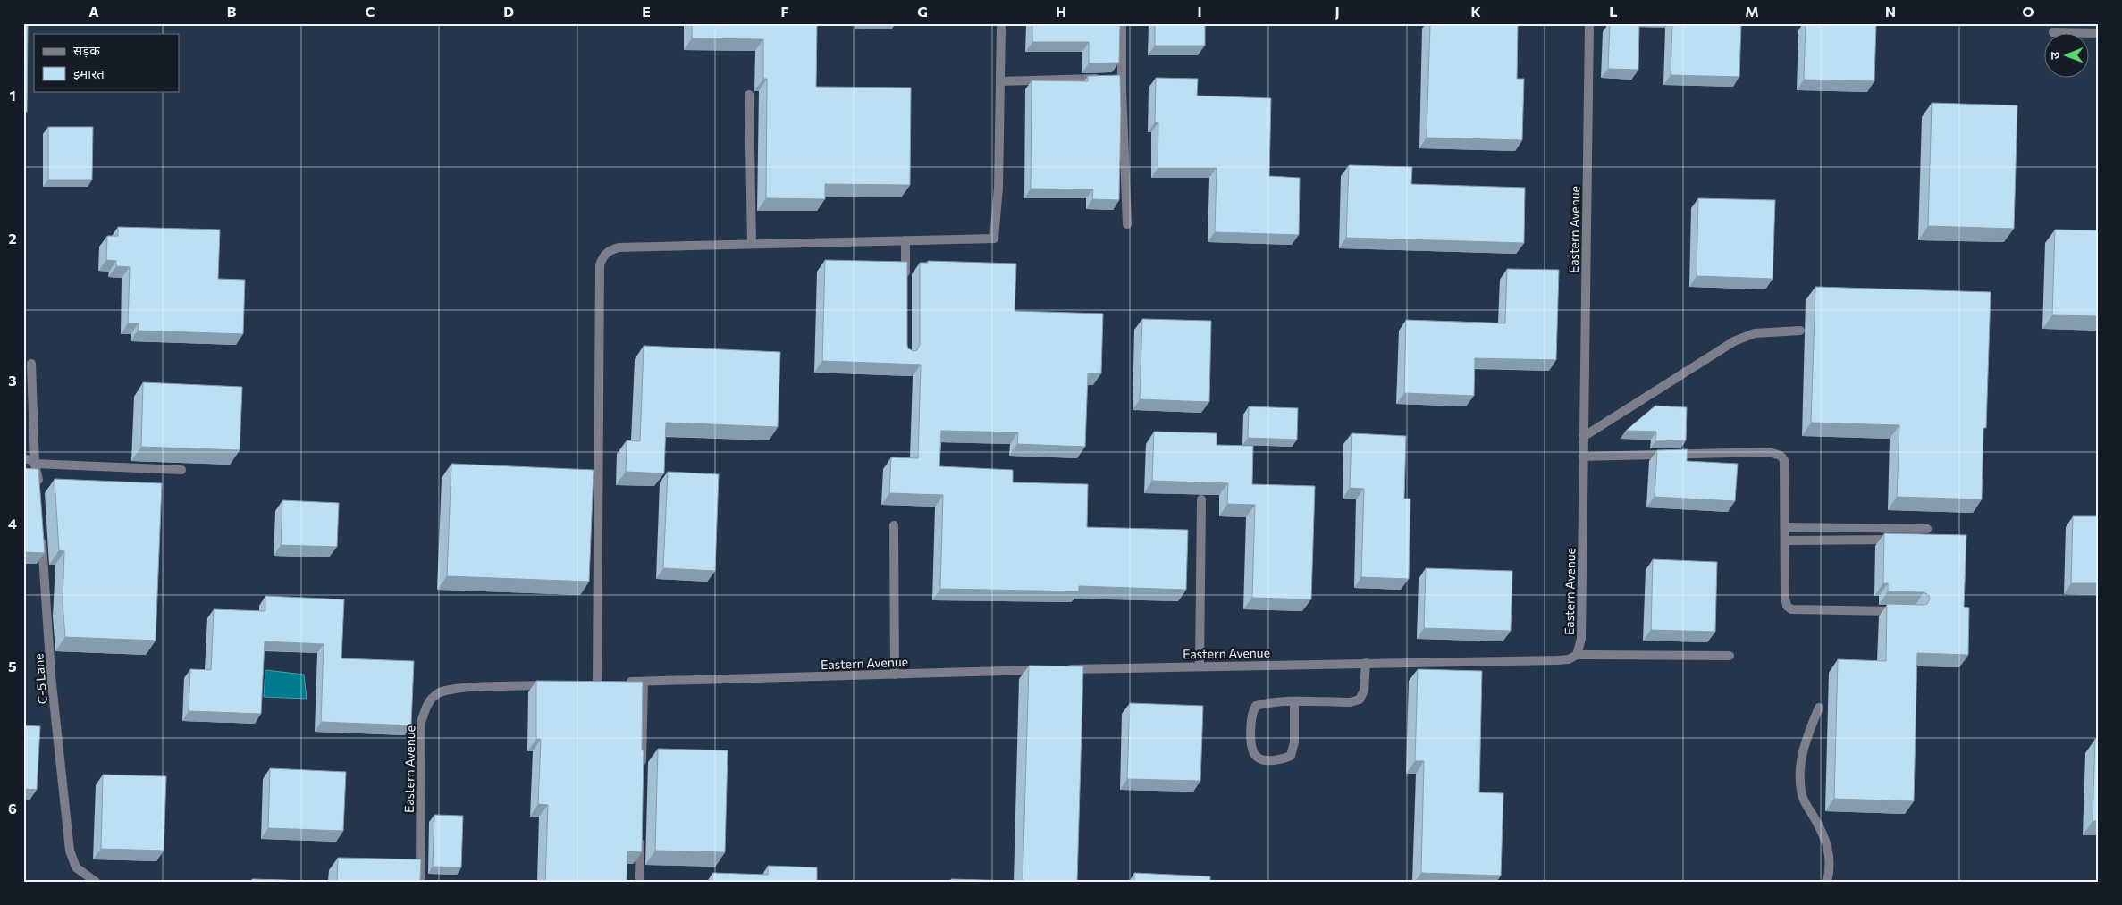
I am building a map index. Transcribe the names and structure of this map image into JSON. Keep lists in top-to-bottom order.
{
  "streets": {
    "street": ["Eastern Avenue", "C-5 Lane"]
  },
  "legend": ["सड़क", "इमारत"],
  "north": "left",
  "grid": {
    "columns": [
      "A",
      "B",
      "C",
      "D",
      "E",
      "F",
      "G",
      "H",
      "I",
      "J",
      "K",
      "L",
      "M",
      "N",
      "O"
    ],
    "rows": [
      "1",
      "2",
      "3",
      "4",
      "5",
      "6"
    ]
  }
}
